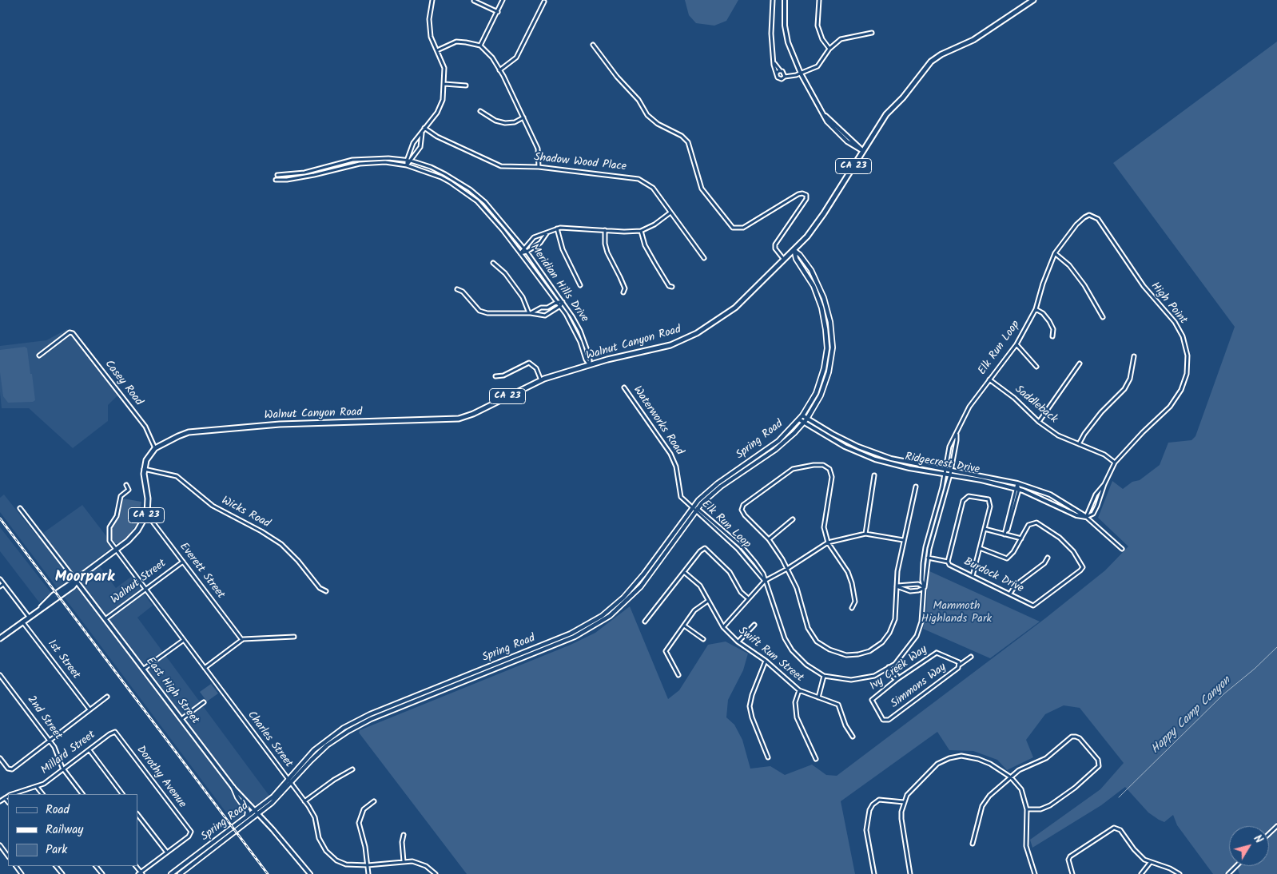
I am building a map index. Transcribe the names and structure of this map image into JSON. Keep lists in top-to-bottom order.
{
  "streets": {
    "main road": ["CA 23", "Walnut Canyon Road", "Spring Road"],
    "street": [
      "Shadow Wood Place",
      "Meridian Hills Drive",
      "High Point",
      "Elk Run Loop",
      "Casey Road",
      "Saddleback",
      "Waterworks Road",
      "Ridgecrest Drive",
      "Wicks Road",
      "Everett Street",
      "Burdock Drive",
      "Walnut Street",
      "Swift Run Street",
      "1st Street",
      "Ivy Creek Way",
      "Simmons Way",
      "East High Street",
      "2nd Street",
      "Charles Street",
      "Millard Street",
      "Dorothy Avenue"
    ]
  },
  "crossings": [
    ["CA 23", "Wicks Road"],
    ["CA 23", "Everett Street"],
    ["CA 23", "1st Street"],
    ["CA 23", "East High Street"],
    ["CA 23", "Charles Street"],
    ["Meridian Hills Drive", "Walnut Canyon Road"],
    ["High Point", "Elk Run Loop"],
    ["High Point", "Saddleback"],
    ["High Point", "Ridgecrest Drive"],
    ["Walnut Canyon Road", "Casey Road"],
    ["Walnut Canyon Road", "Spring Road"],
    ["Elk Run Loop", "Saddleback"],
    ["Elk Run Loop", "Waterworks Road"],
    ["Elk Run Loop", "Spring Road"],
    ["Elk Run Loop", "Ridgecrest Drive"],
    ["Waterworks Road", "Spring Road"],
    ["Spring Road", "Ridgecrest Drive"],
    ["Spring Road", "East High Street"],
    ["Spring Road", "Charles Street"],
    ["Everett Street", "Walnut Street"],
    ["Walnut Street", "East High Street"],
    ["Walnut Street", "Charles Street"],
    ["Ivy Creek Way", "Simmons Way"],
    ["2nd Street", "Millard Street"],
    ["Millard Street", "Dorothy Avenue"]
  ],
  "districts": ["Moorpark"],
  "water": ["Happy Camp Canyon"],
  "parks": ["Mammoth Highlands Park"],
  "legend": ["Road", "Railway", "Park"],
  "north": "top right"
}
